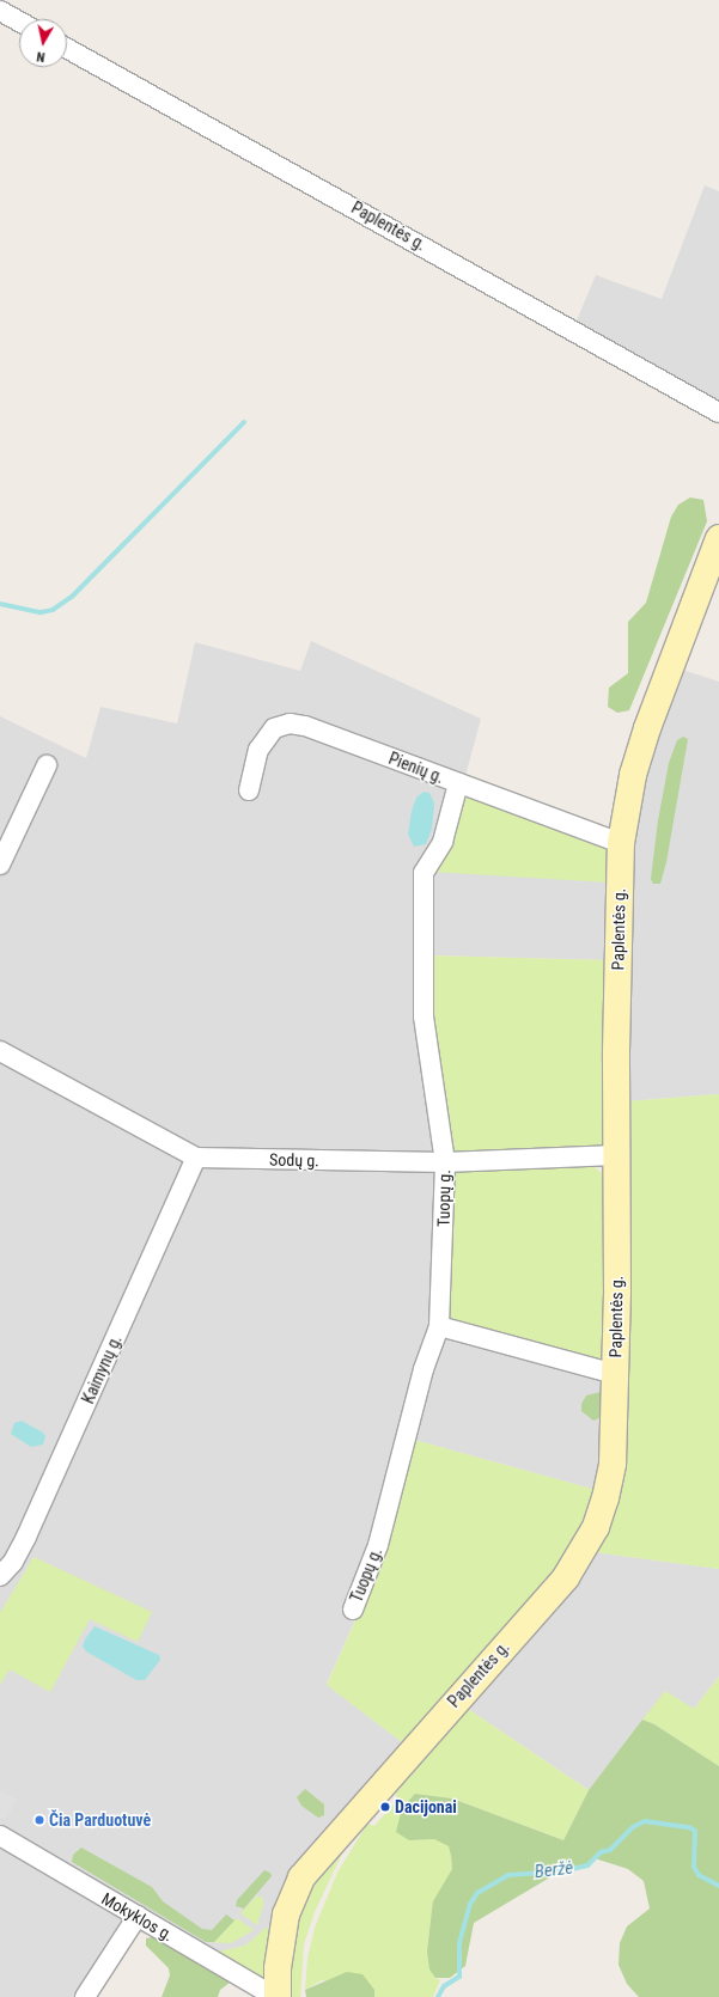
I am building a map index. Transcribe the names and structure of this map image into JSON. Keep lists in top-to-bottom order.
{
  "streets": {
    "main road": ["Paplentės g."],
    "street": [
      "Pienių g.",
      "Sodų g.",
      "Tuopų g.",
      "Kaimynų g.",
      "Mokyklos g."
    ]
  },
  "crossings": [
    ["Paplentės g.", "Pienių g."],
    ["Paplentės g.", "Sodų g."],
    ["Paplentės g.", "Mokyklos g."],
    ["Pienių g.", "Tuopų g."],
    ["Sodų g.", "Tuopų g."],
    ["Sodų g.", "Kaimynų g."]
  ],
  "water": ["Beržė"],
  "places": ["Dacijonai", "Čia Parduotuvė"],
  "north": "bottom"
}
